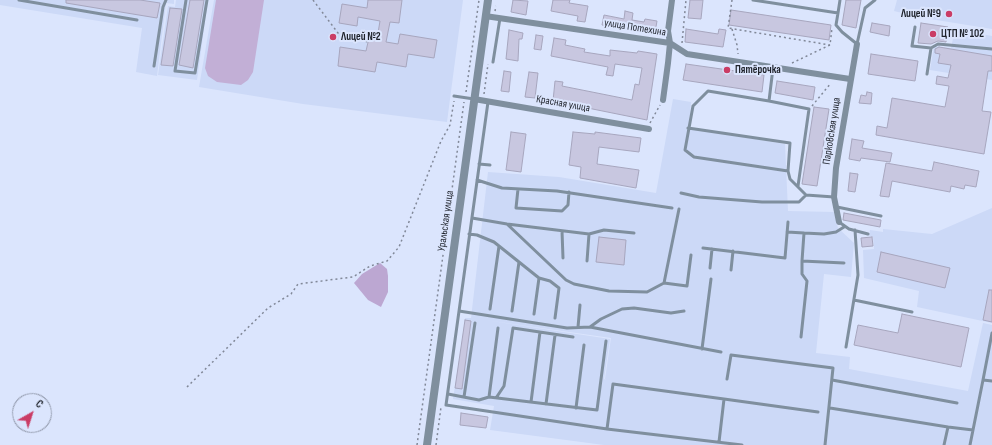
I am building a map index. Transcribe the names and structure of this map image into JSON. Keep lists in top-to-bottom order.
{
  "streets": {
    "street": [
      "улица Потехина",
      "Красная улица",
      "Парковская улица",
      "Уральская улица"
    ]
  },
  "crossings": [
    ["улица Потехина", "Парковская улица"],
    ["улица Потехина", "Уральская улица"],
    ["Красная улица", "Уральская улица"]
  ],
  "places": [
    "Лицей №9",
    "ЦТП № 102",
    "Лицей №2",
    "Пятёрочка"
  ],
  "north": "top right"
}
